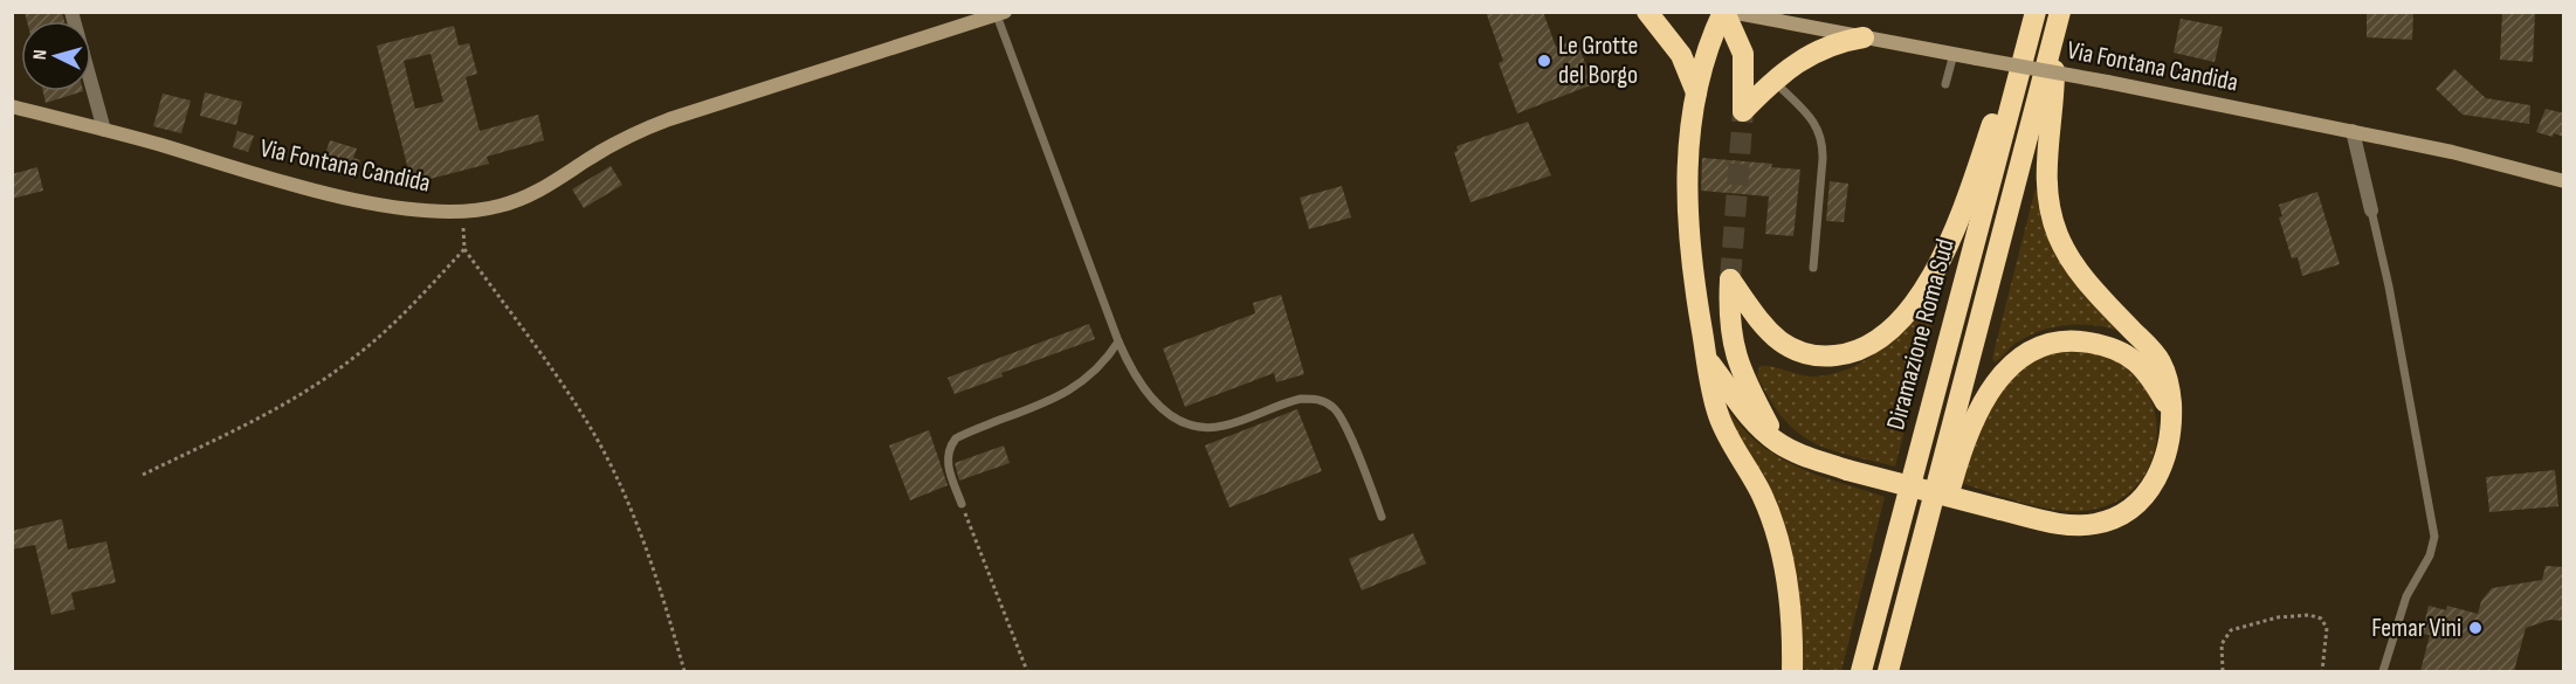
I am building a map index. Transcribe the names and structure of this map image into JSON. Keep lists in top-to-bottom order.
{
  "streets": {
    "highway": ["Diramazione Roma Sud"],
    "main road": ["Via Fontana Candida"]
  },
  "places": ["Le Grotte del Borgo", "Femar Vini"],
  "north": "left"
}
